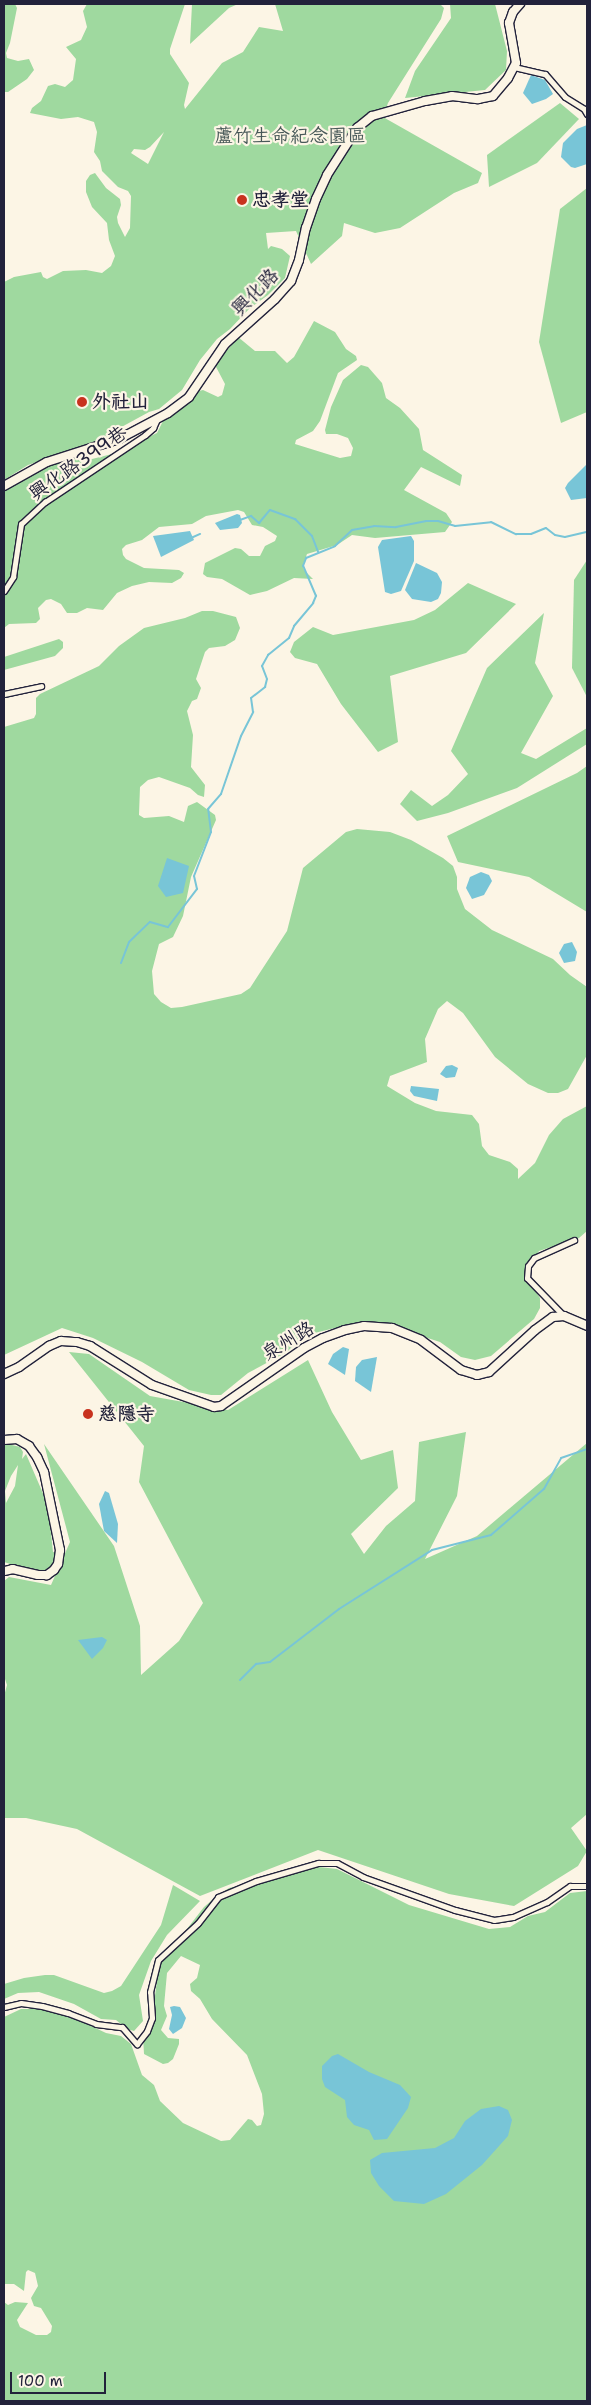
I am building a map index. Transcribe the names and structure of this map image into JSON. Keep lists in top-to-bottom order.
{
  "streets": {
    "street": ["興化路", "興化路399巷", "泉州路"]
  },
  "crossings": [
    ["興化路", "興化路399巷"]
  ],
  "parks": ["蘆竹生命紀念園區"],
  "places": ["忠孝堂", "外社山", "慈隱寺"],
  "scale_bar": "100 m"
}
